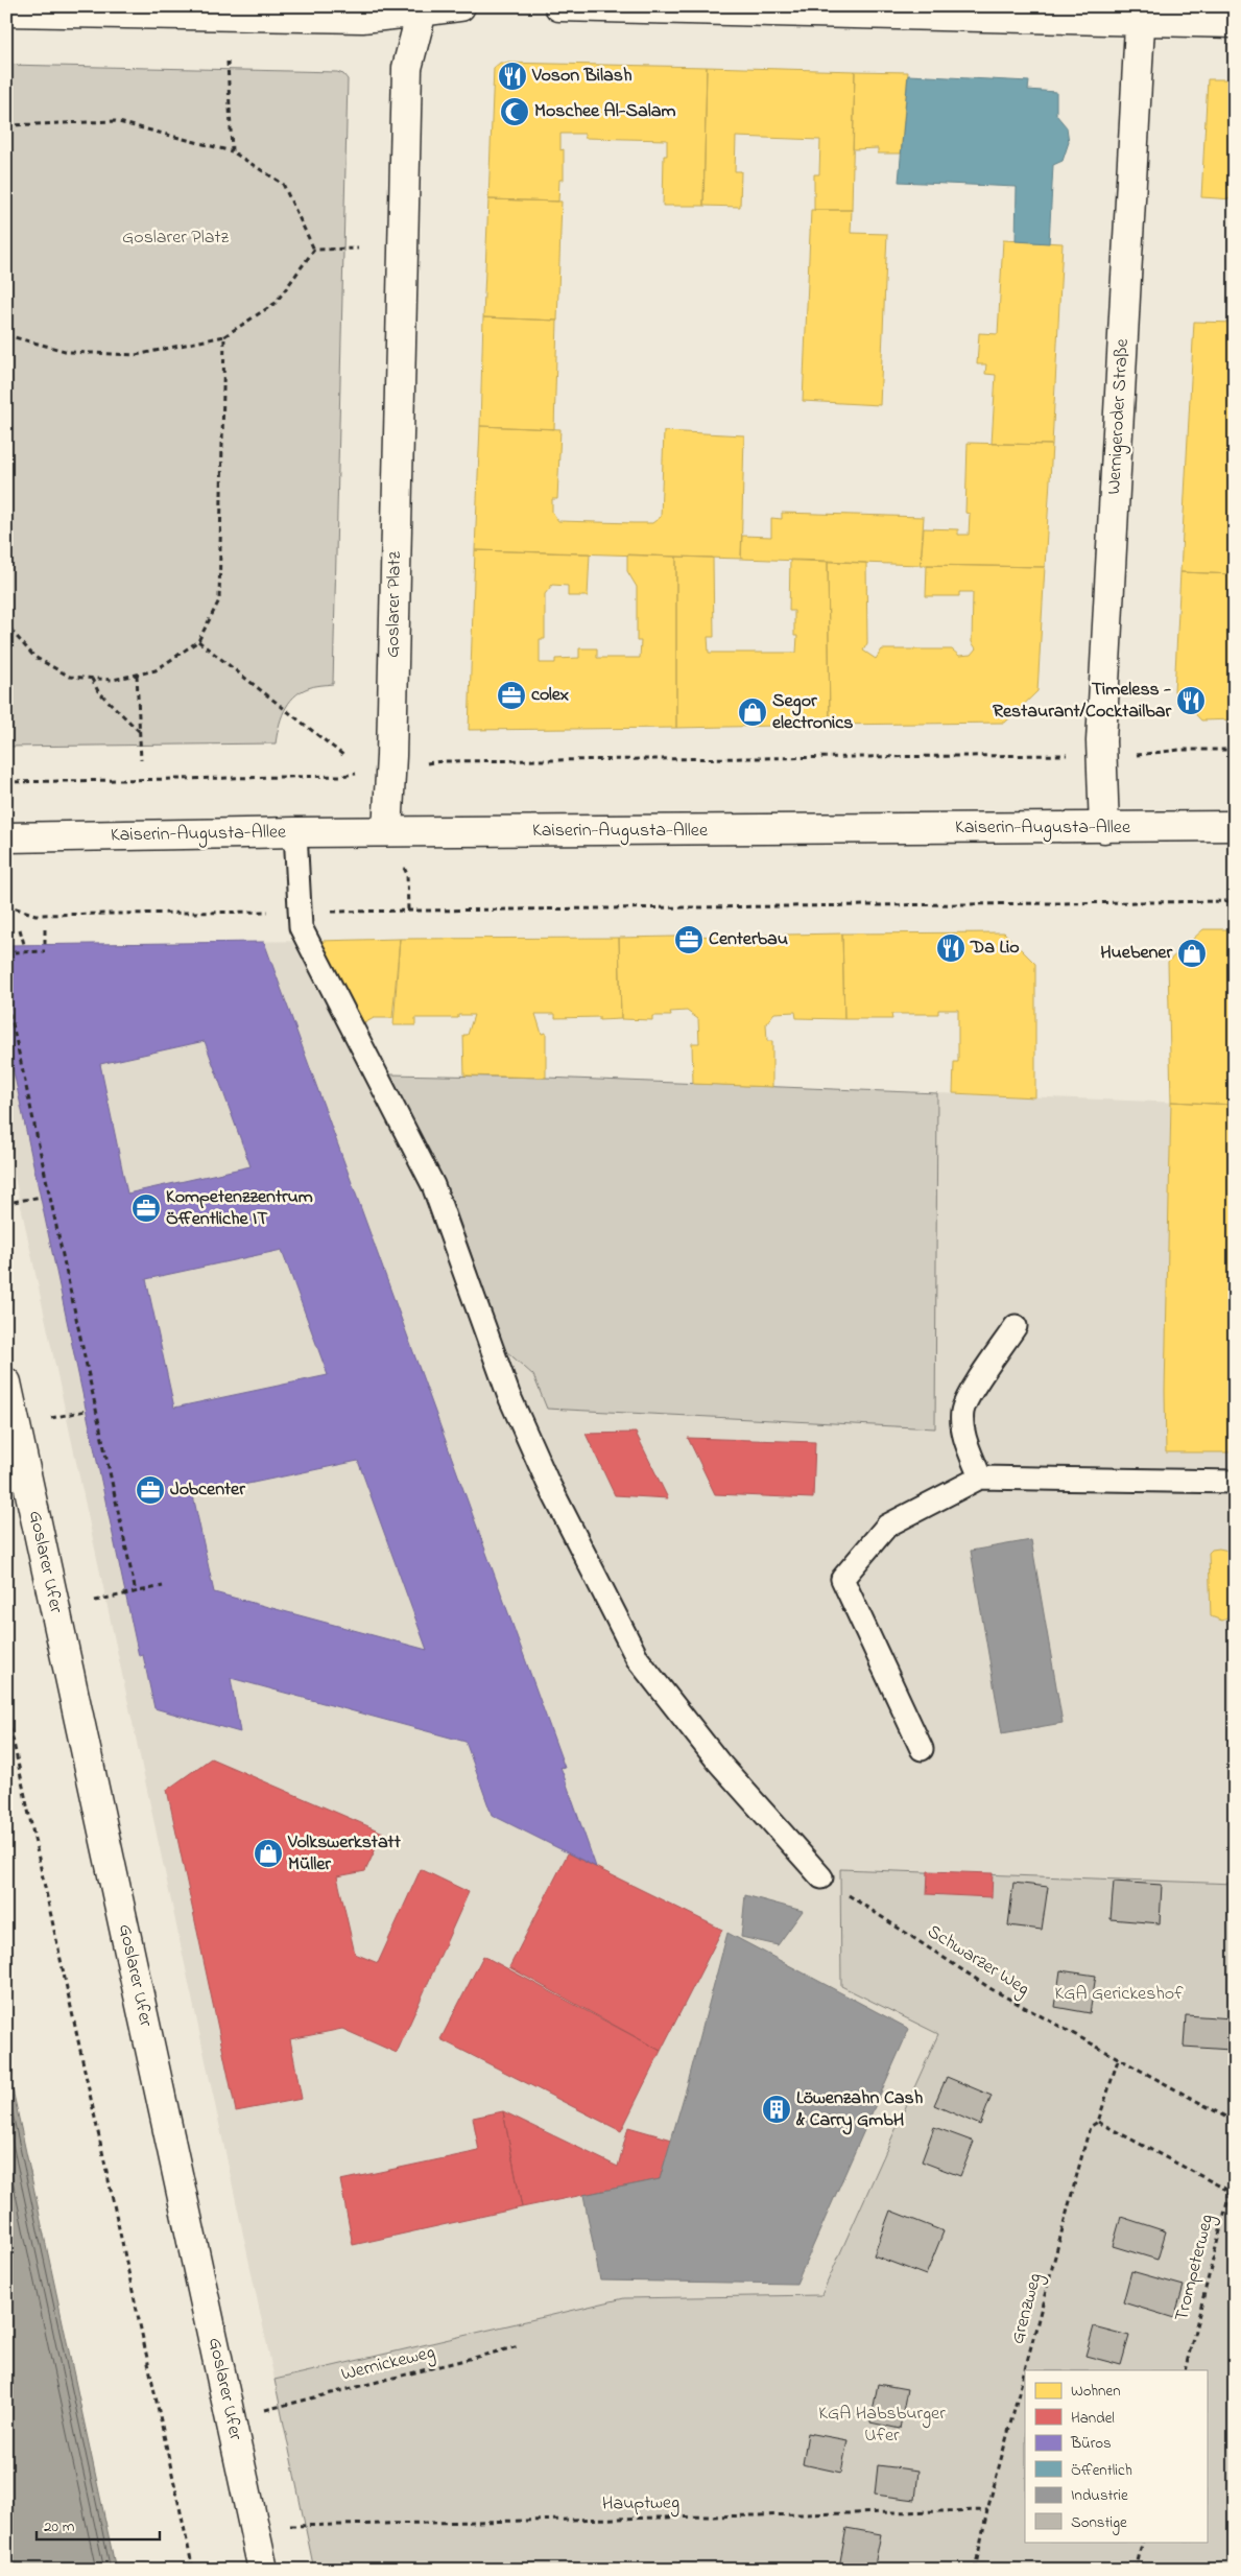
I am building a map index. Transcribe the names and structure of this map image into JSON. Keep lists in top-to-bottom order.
{
  "streets": {
    "street": [
      "Wernigeroder Straße",
      "Goslarer Platz",
      "Kaiserin-Augusta-Allee",
      "Goslarer Ufer"
    ],
    "path": [
      "Schwarzer Weg",
      "Trompeterweg",
      "Grenzweg",
      "Wernickeweg",
      "Hauptweg"
    ]
  },
  "crossings": [
    ["Wernigeroder Straße", "Kaiserin-Augusta-Allee"],
    ["Goslarer Platz", "Kaiserin-Augusta-Allee"],
    ["Schwarzer Weg", "Grenzweg"],
    ["Grenzweg", "Hauptweg"]
  ],
  "parks": ["Goslarer Platz", "KGA Gerickeshof", "KGA Habsburger Ufer"],
  "places": {
    "restaurant": ["Voson Bilash", "Timeless - Restaurant/Cocktailbar", "Da Lio"],
    "mosque": ["Moschee Al-Salam"],
    "office": [
      "colex",
      "Centerbau",
      "Kompetenzzentrum Öffentliche IT",
      "Jobcenter"
    ],
    "shop": ["Segor electronics", "Huebener", "Volkswerkstatt Müller"],
    "building": ["Löwenzahn Cash & Carry GmbH"]
  },
  "legend": [
    "Wohnen",
    "Handel",
    "Büros",
    "Öffentlich",
    "Industrie",
    "Sonstige"
  ],
  "scale_bar": "20 m"
}
